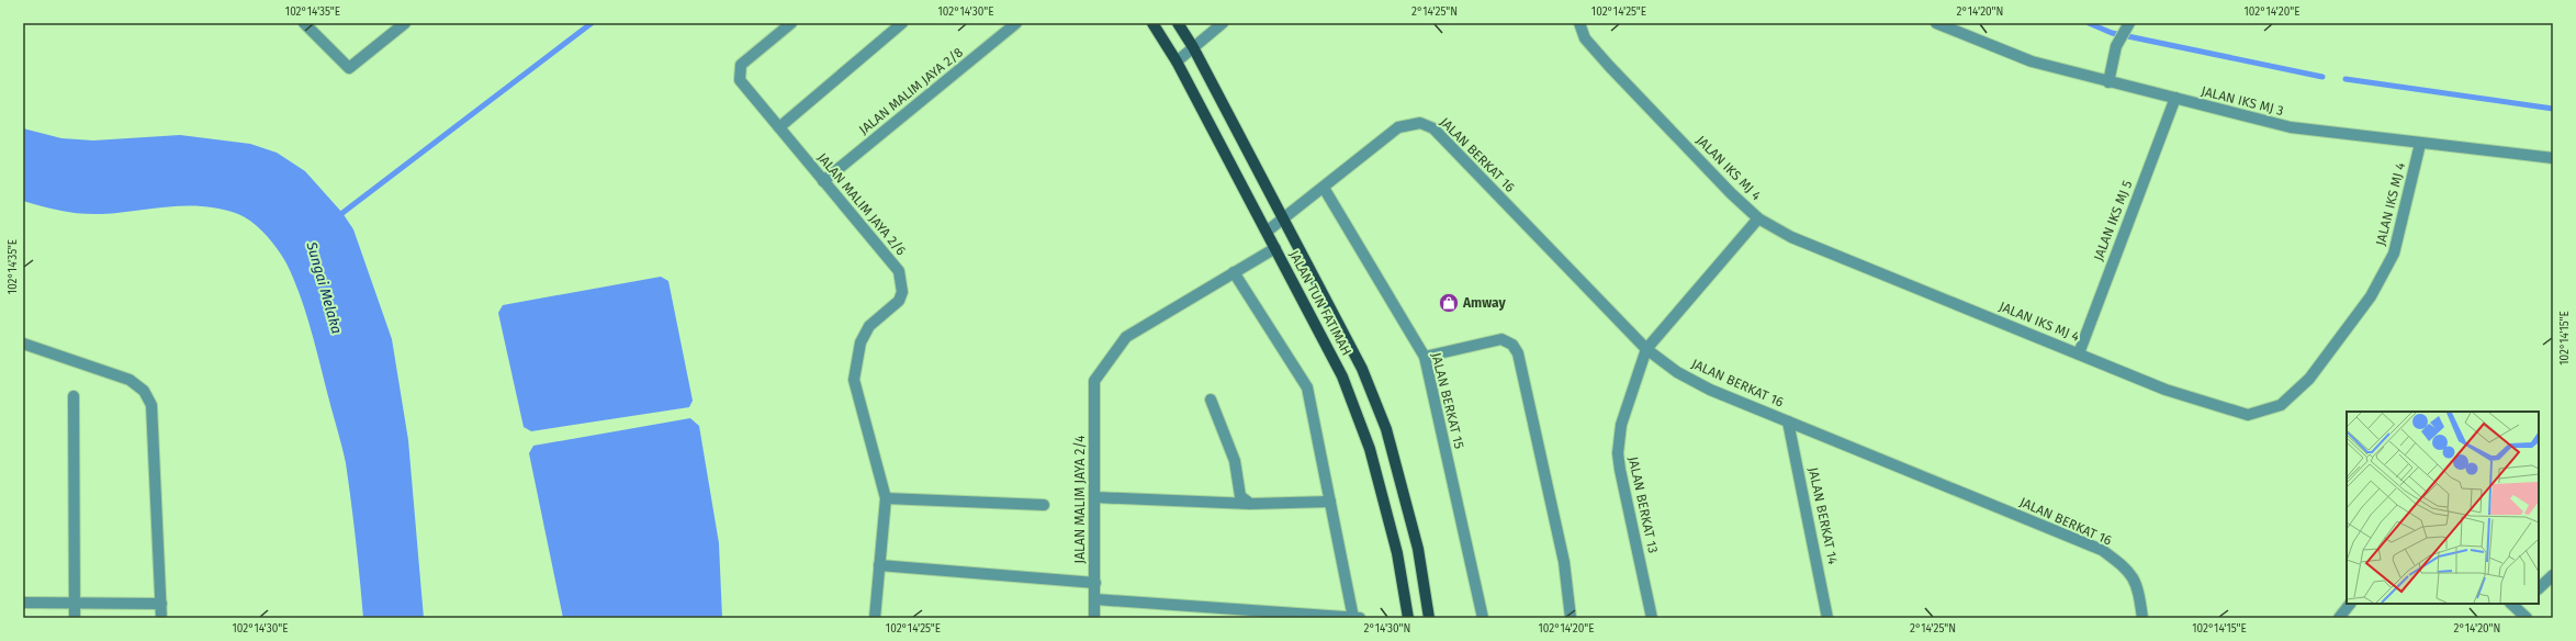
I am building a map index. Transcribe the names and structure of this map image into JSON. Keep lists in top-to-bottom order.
{
  "streets": {
    "main road": ["JALAN TUN FATIMAH"],
    "street": [
      "JALAN MALIM JAYA 2/8",
      "JALAN IKS MJ 3",
      "JALAN BERKAT 16",
      "JALAN IKS MJ 4",
      "JALAN MALIM JAYA 2/6",
      "JALAN IKS MJ 5",
      "JALAN BERKAT 15",
      "JALAN MALIM JAYA 2/4",
      "JALAN BERKAT 13",
      "JALAN BERKAT 14"
    ]
  },
  "crossings": [
    ["JALAN MALIM JAYA 2/8", "JALAN MALIM JAYA 2/6"],
    ["JALAN IKS MJ 3", "JALAN IKS MJ 4"],
    ["JALAN IKS MJ 3", "JALAN IKS MJ 5"],
    ["JALAN BERKAT 16", "JALAN TUN FATIMAH"],
    ["JALAN BERKAT 16", "JALAN BERKAT 15"],
    ["JALAN BERKAT 16", "JALAN BERKAT 13"],
    ["JALAN BERKAT 16", "JALAN BERKAT 14"],
    ["JALAN IKS MJ 4", "JALAN IKS MJ 5"]
  ],
  "water": ["Sungai Melaka"],
  "places": {
    "shop": ["Amway"]
  },
  "coordinates": [
    "102°14'35\"E",
    "102°14'30\"E",
    "2°14'25\"N",
    "102°14'25\"E",
    "2°14'20\"N",
    "102°14'20\"E",
    "102°14'15\"E",
    "2°14'30\"N"
  ]
}
